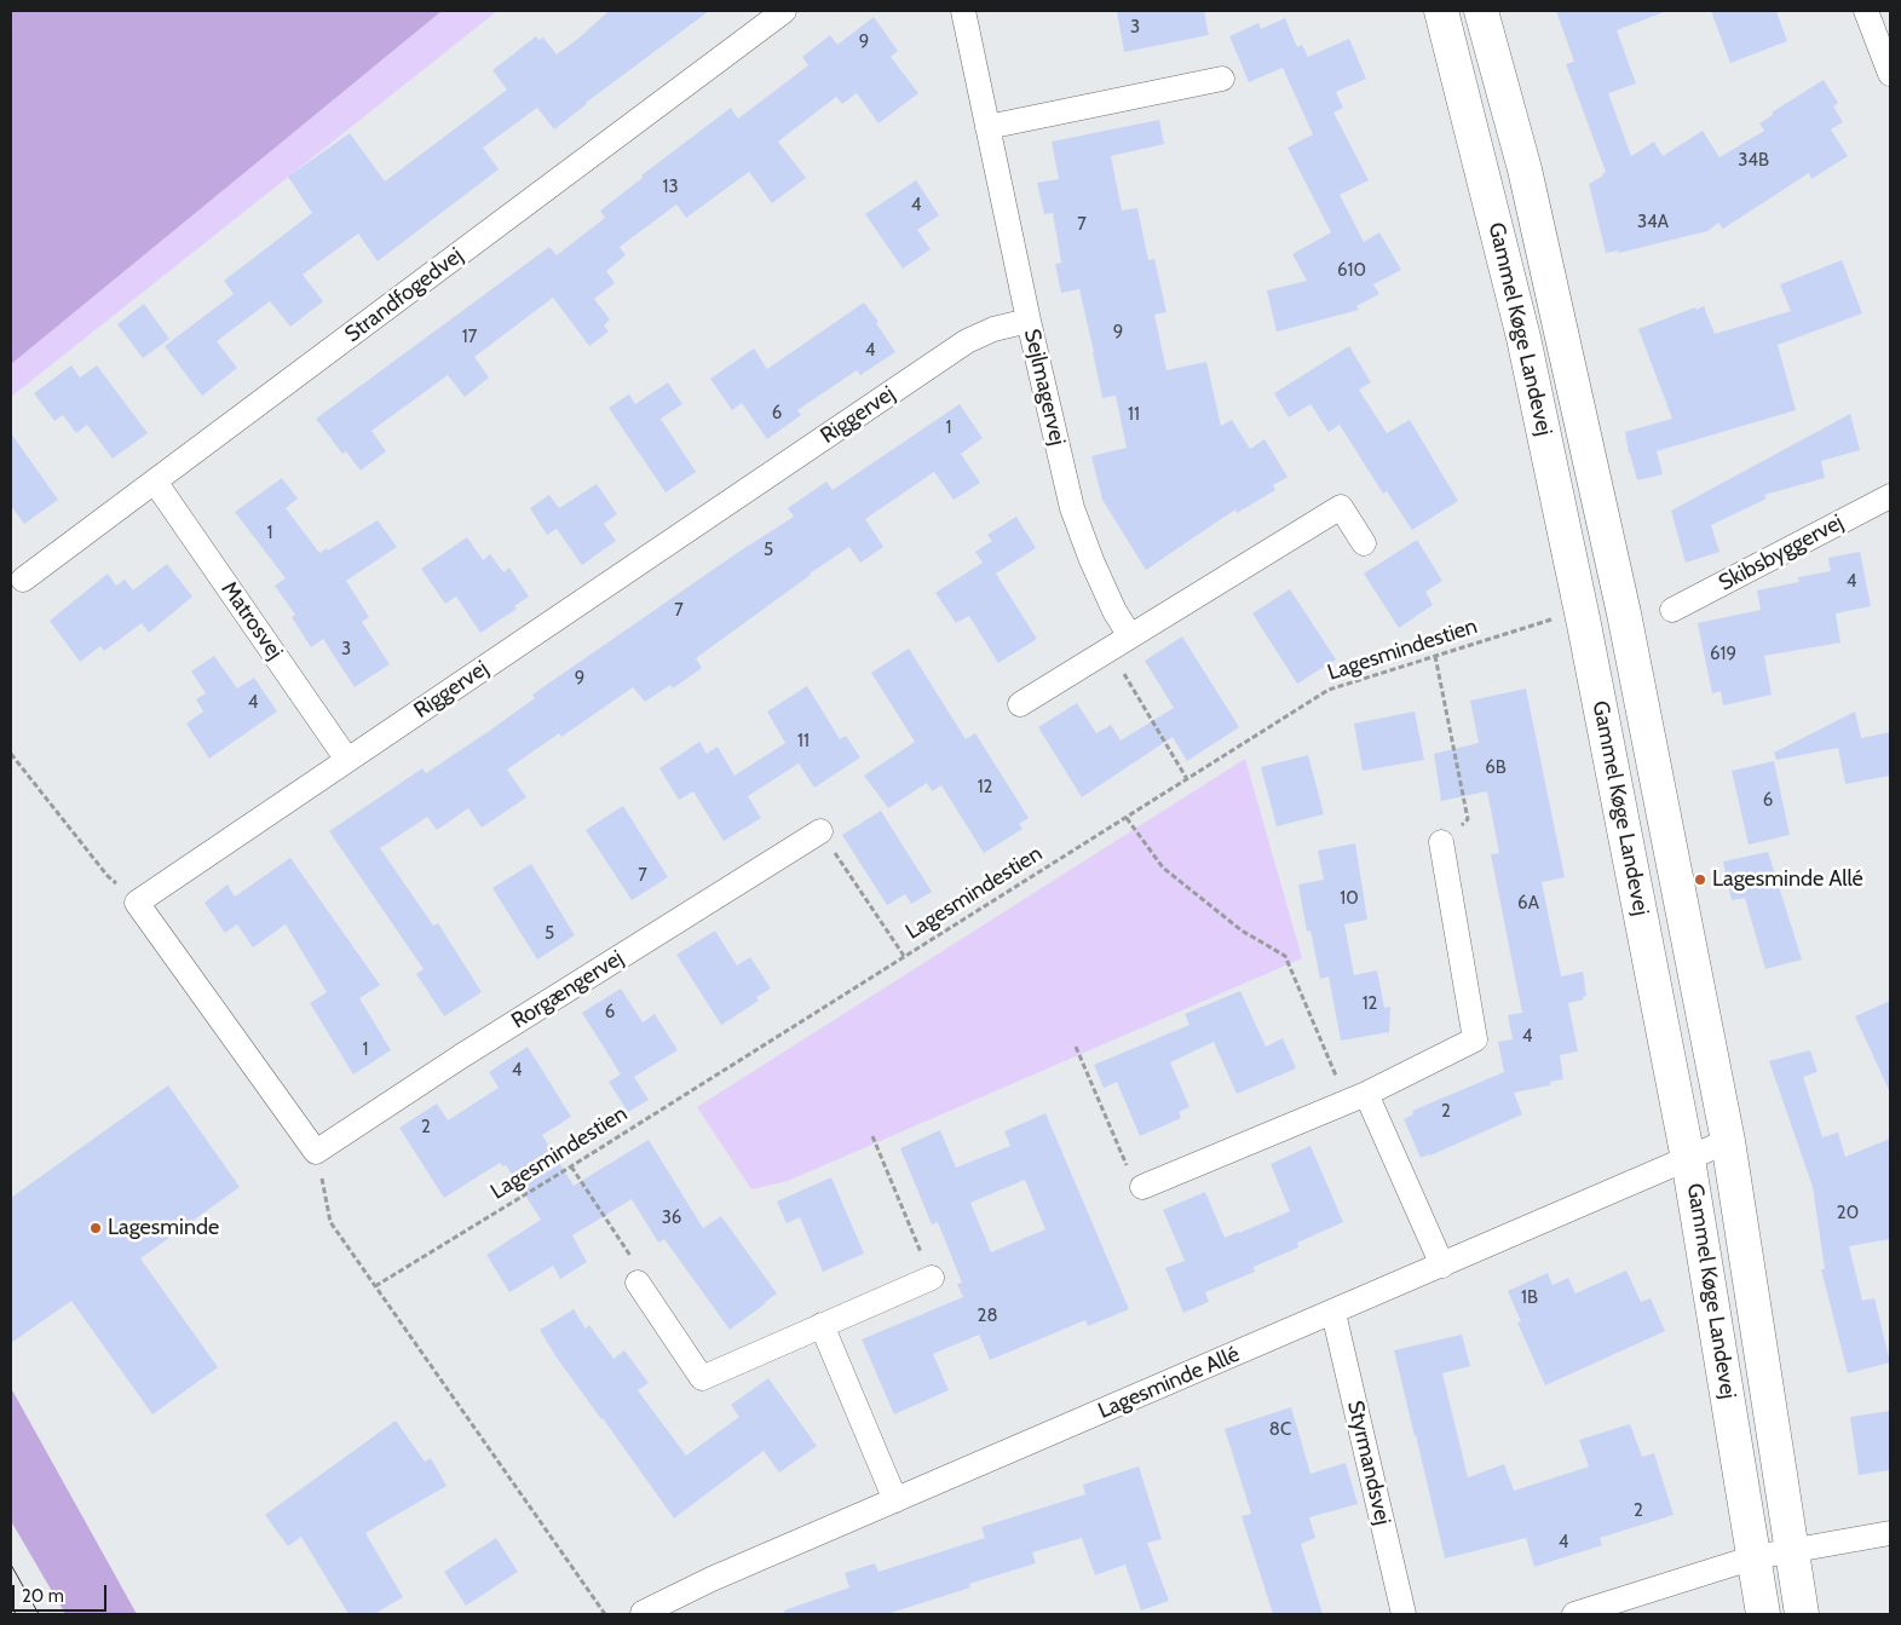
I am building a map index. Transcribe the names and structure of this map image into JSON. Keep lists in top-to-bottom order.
{
  "streets": {
    "main road": ["Gammel Køge Landevej"],
    "street": [
      "Strandfogedvej",
      "Sejlmagervej",
      "Riggervej",
      "Skibsbyggervej",
      "Matrosvej",
      "Rorgængervej",
      "Lagesminde Allé",
      "Styrmandsvej"
    ],
    "path": ["Lagesmindestien"]
  },
  "crossings": [
    ["Strandfogedvej", "Matrosvej"],
    ["Gammel Køge Landevej", "Lagesmindestien"],
    ["Gammel Køge Landevej", "Lagesminde Allé"],
    ["Sejlmagervej", "Riggervej"],
    ["Riggervej", "Matrosvej"],
    ["Lagesminde Allé", "Styrmandsvej"]
  ],
  "places": ["Lagesminde Allé", "Lagesminde"],
  "house_numbers": [
    "3",
    "9",
    "34B",
    "13",
    "4",
    "34A",
    "7",
    "610",
    "9",
    "17",
    "4",
    "6",
    "11",
    "1",
    "1",
    "5",
    "4",
    "7",
    "3",
    "619",
    "9",
    "4",
    "11",
    "6B",
    "12",
    "6",
    "7",
    "10",
    "6A",
    "5",
    "12",
    "6",
    "4",
    "1",
    "4",
    "2",
    "2",
    "20",
    "36",
    "1B",
    "28",
    "8C",
    "2",
    "4"
  ],
  "scale_bar": "20 m"
}
